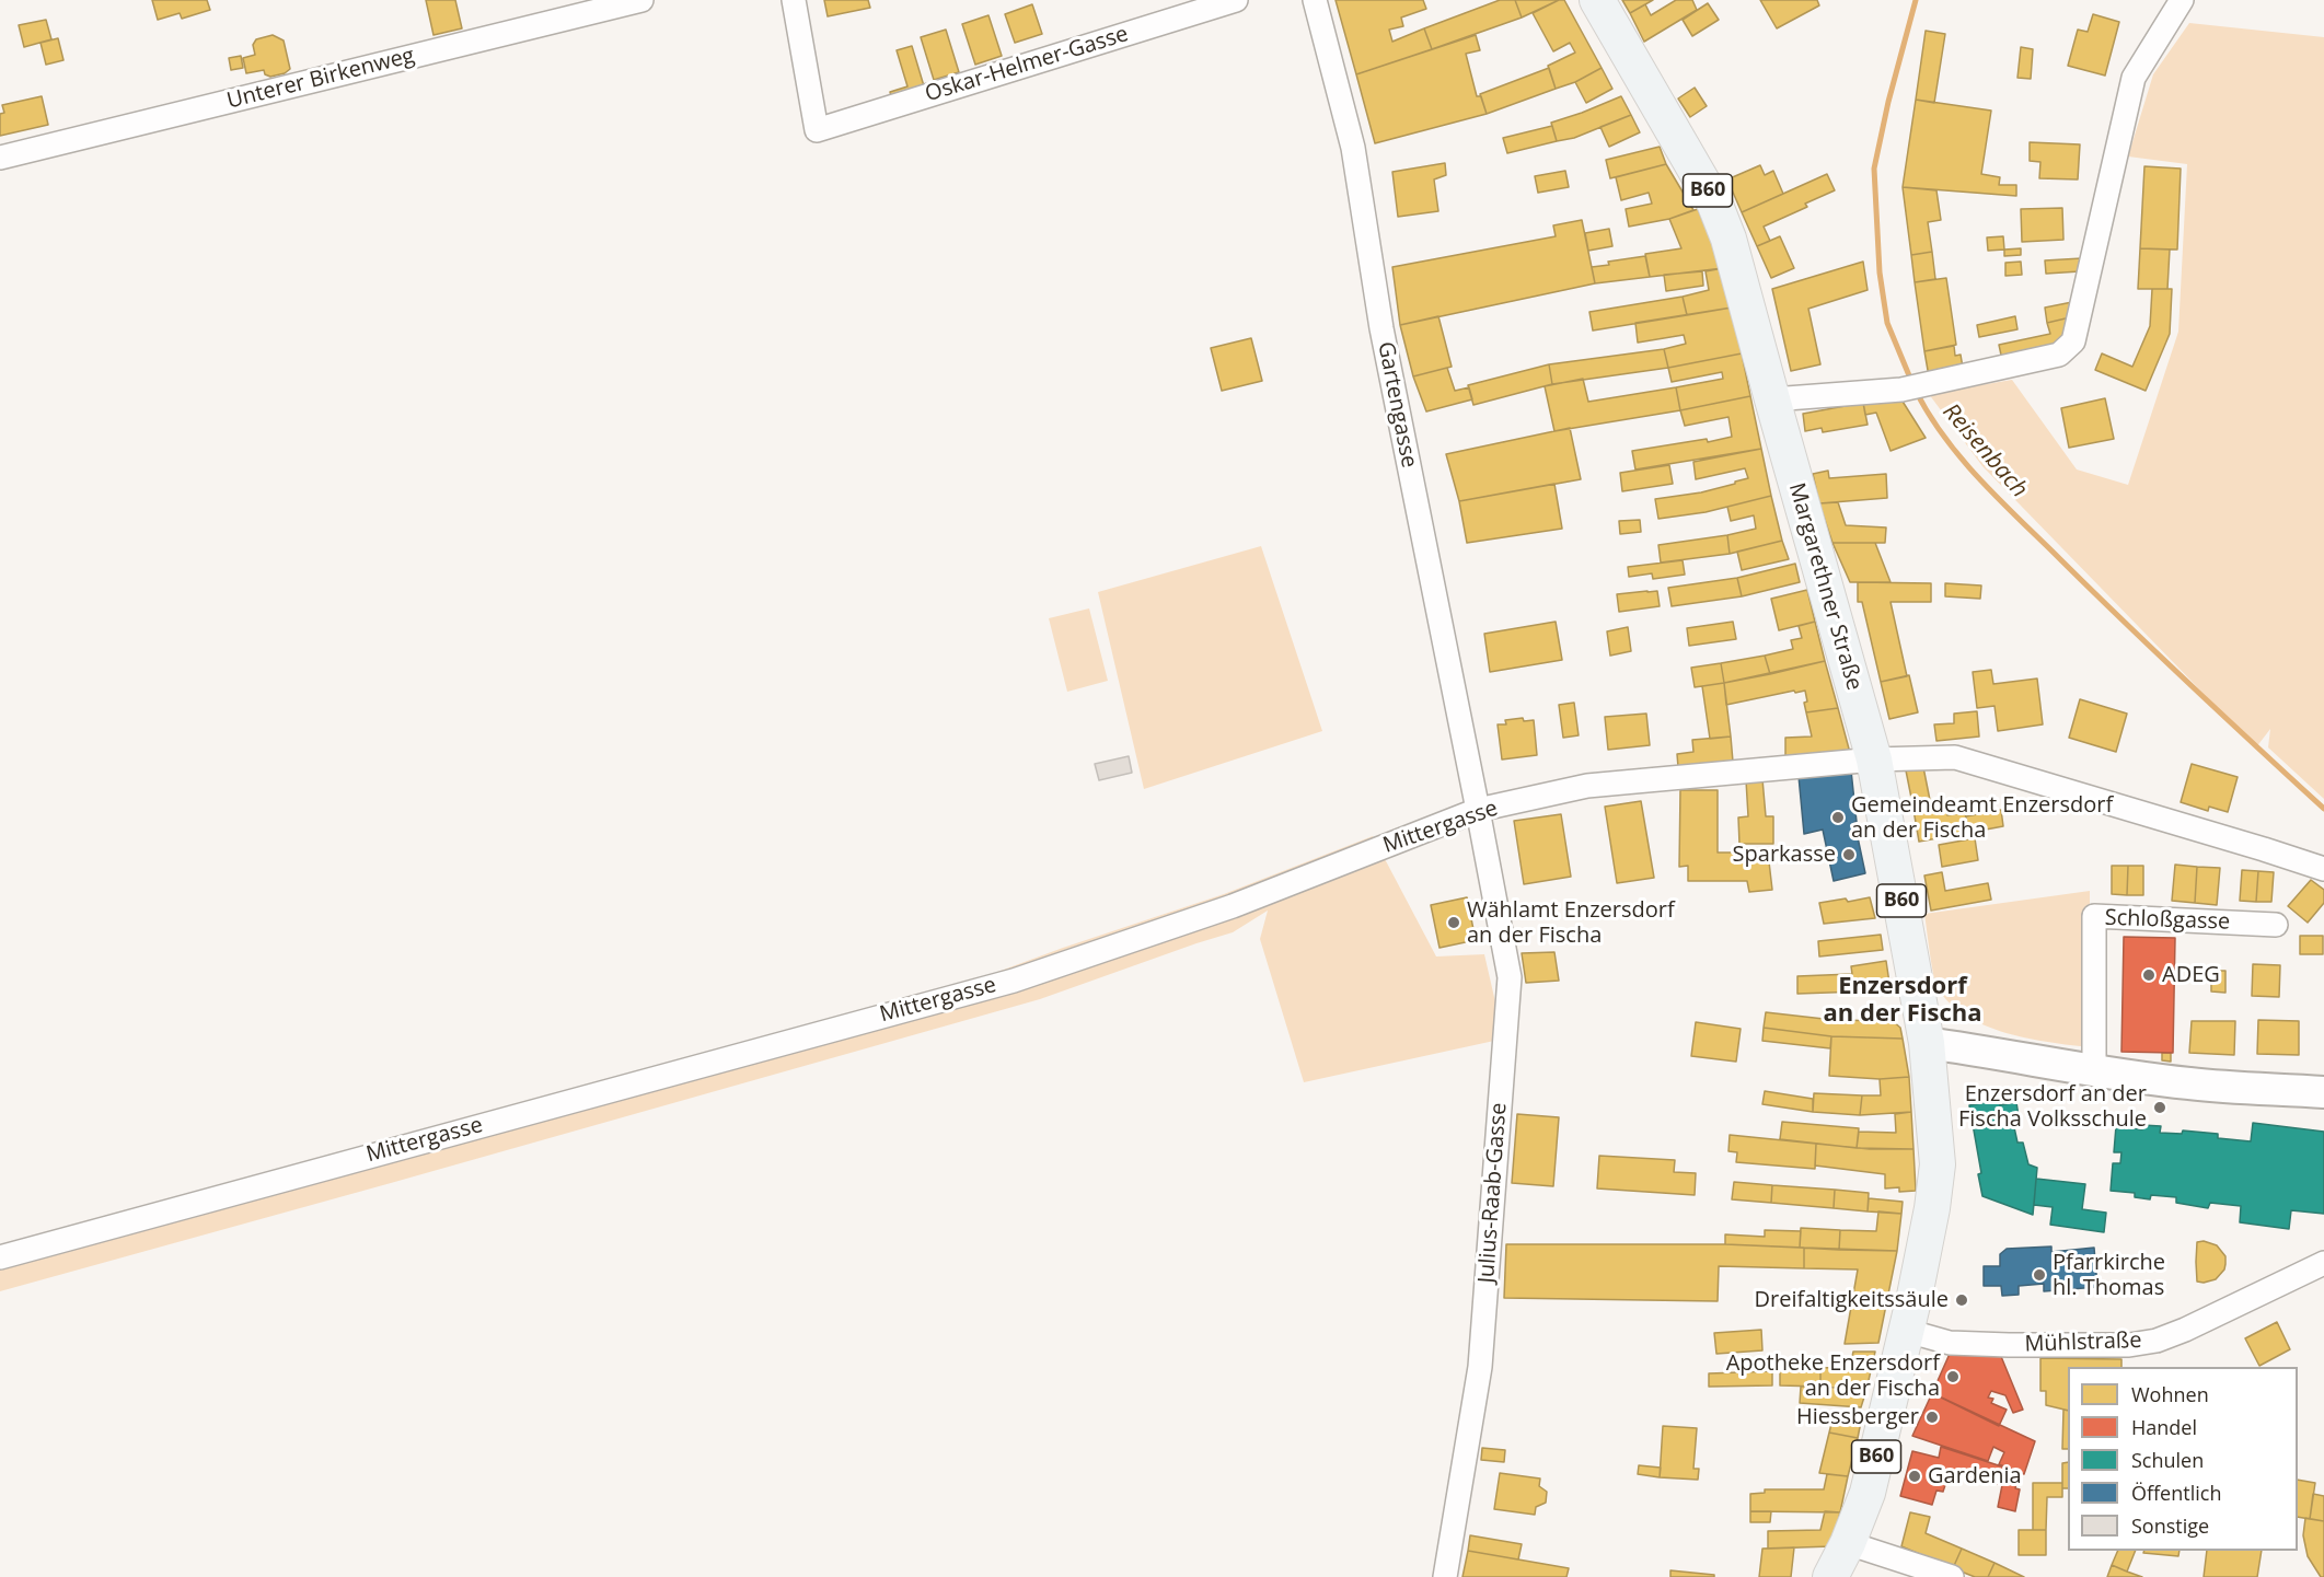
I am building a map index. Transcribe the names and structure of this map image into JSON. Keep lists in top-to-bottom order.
{
  "streets": {
    "main road": ["B60", "Margarethner Straße"],
    "street": [
      "Oskar-Helmer-Gasse",
      "Unterer Birkenweg",
      "Gartengasse",
      "Mittergasse",
      "Schloßgasse",
      "Julius-Raab-Gasse",
      "Mühlstraße"
    ]
  },
  "crossings": [
    ["B60", "Margarethner Straße"],
    ["B60", "Mühlstraße"],
    ["Gartengasse", "Mittergasse"],
    ["Gartengasse", "Julius-Raab-Gasse"],
    ["Margarethner Straße", "Mittergasse"],
    ["Margarethner Straße", "Mühlstraße"],
    ["Mittergasse", "Julius-Raab-Gasse"]
  ],
  "districts": ["Enzersdorf an der Fischa"],
  "water": ["Reisenbach"],
  "places": [
    "Gemeindeamt Enzersdorf an der Fischa",
    "Sparkasse",
    "Wählamt Enzersdorf an der Fischa",
    "ADEG",
    "Enzersdorf an der Fischa Volksschule",
    "Pfarrkirche hl. Thomas",
    "Dreifaltigkeitssäule",
    "Apotheke Enzersdorf an der Fischa",
    "Hiessberger",
    "Gardenia"
  ],
  "legend": [
    "Wohnen",
    "Handel",
    "Schulen",
    "Öffentlich",
    "Sonstige"
  ]
}
